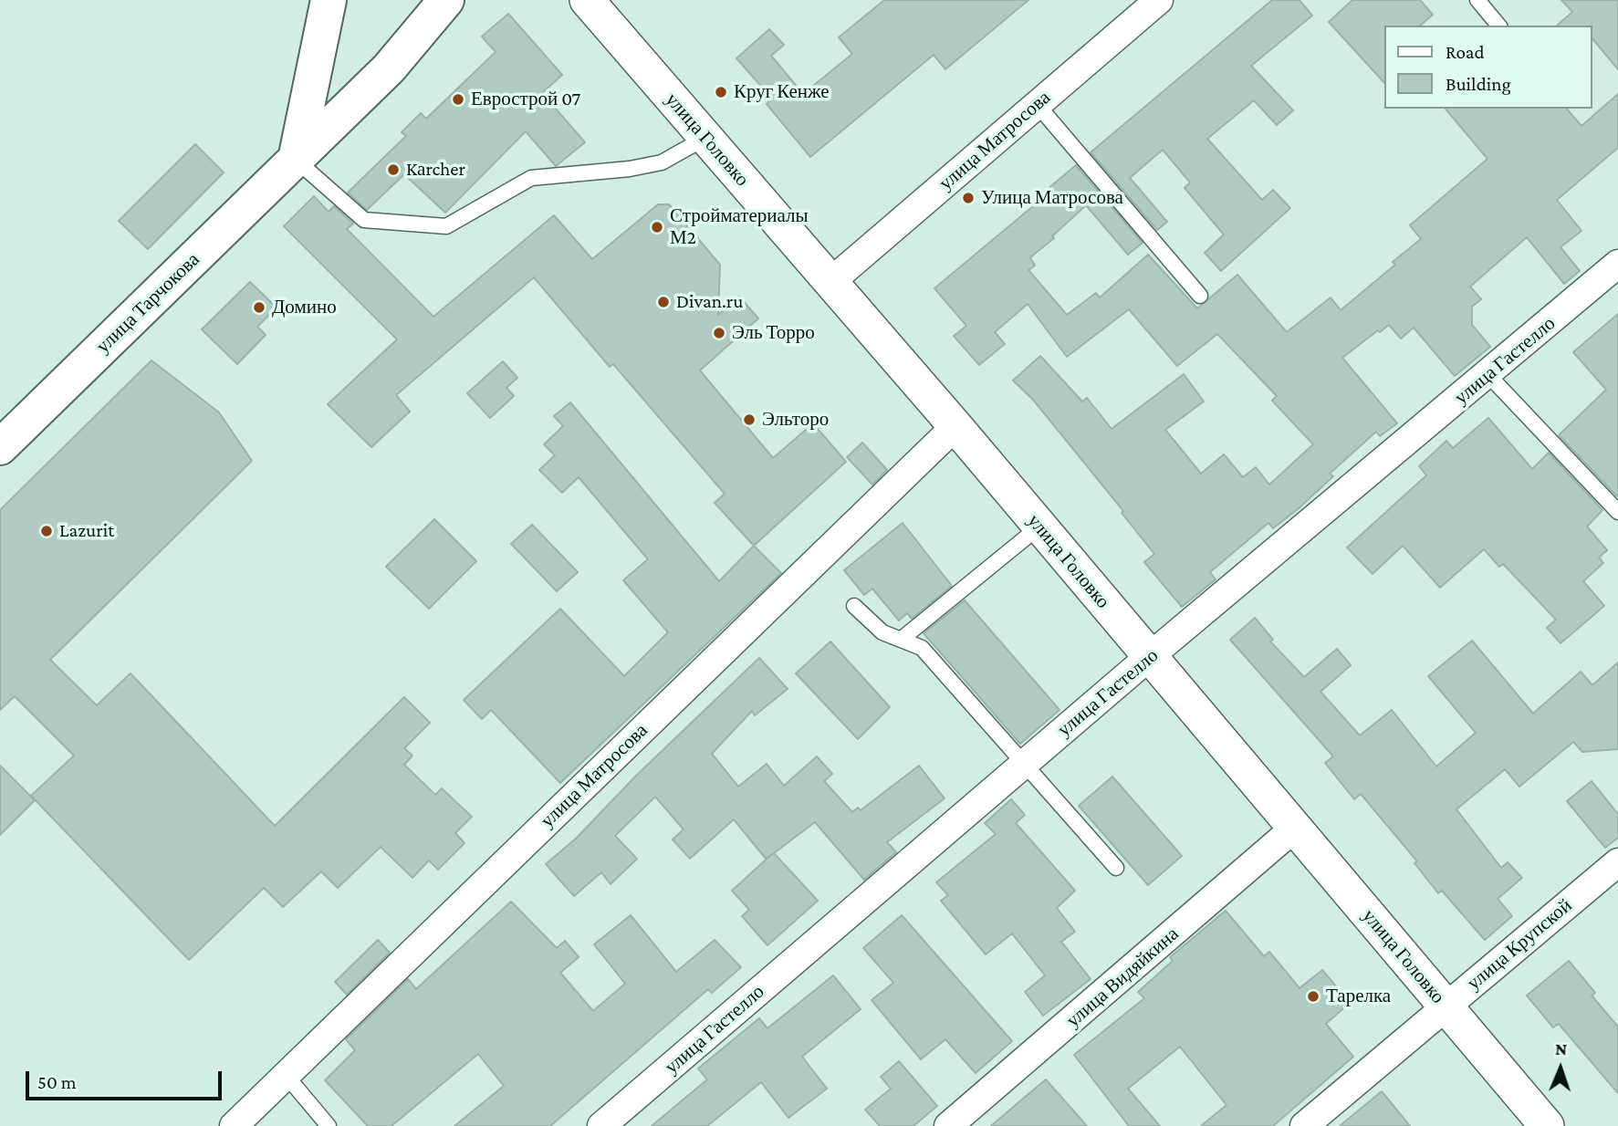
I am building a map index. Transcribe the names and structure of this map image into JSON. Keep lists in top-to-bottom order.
{
  "streets": {
    "main road": ["улица Тарчокова"],
    "street": [
      "улица Головко",
      "улица Матросова",
      "улица Гастелло",
      "улица Крупской",
      "улица Видяйкина"
    ]
  },
  "crossings": [
    ["улица Головко", "улица Матросова"],
    ["улица Головко", "улица Гастелло"],
    ["улица Головко", "улица Крупской"],
    ["улица Головко", "улица Видяйкина"]
  ],
  "places": [
    "Круг Кенже",
    "Еврострой 07",
    "Kаrcher",
    "Улица Матросова",
    "Стройматериалы М2",
    "Divan.ru",
    "Домино",
    "Эль Торро",
    "Эльторо",
    "Lazurit",
    "Тарелка"
  ],
  "legend": ["Road", "Building"],
  "scale_bar": "50 m",
  "north": "top"
}
